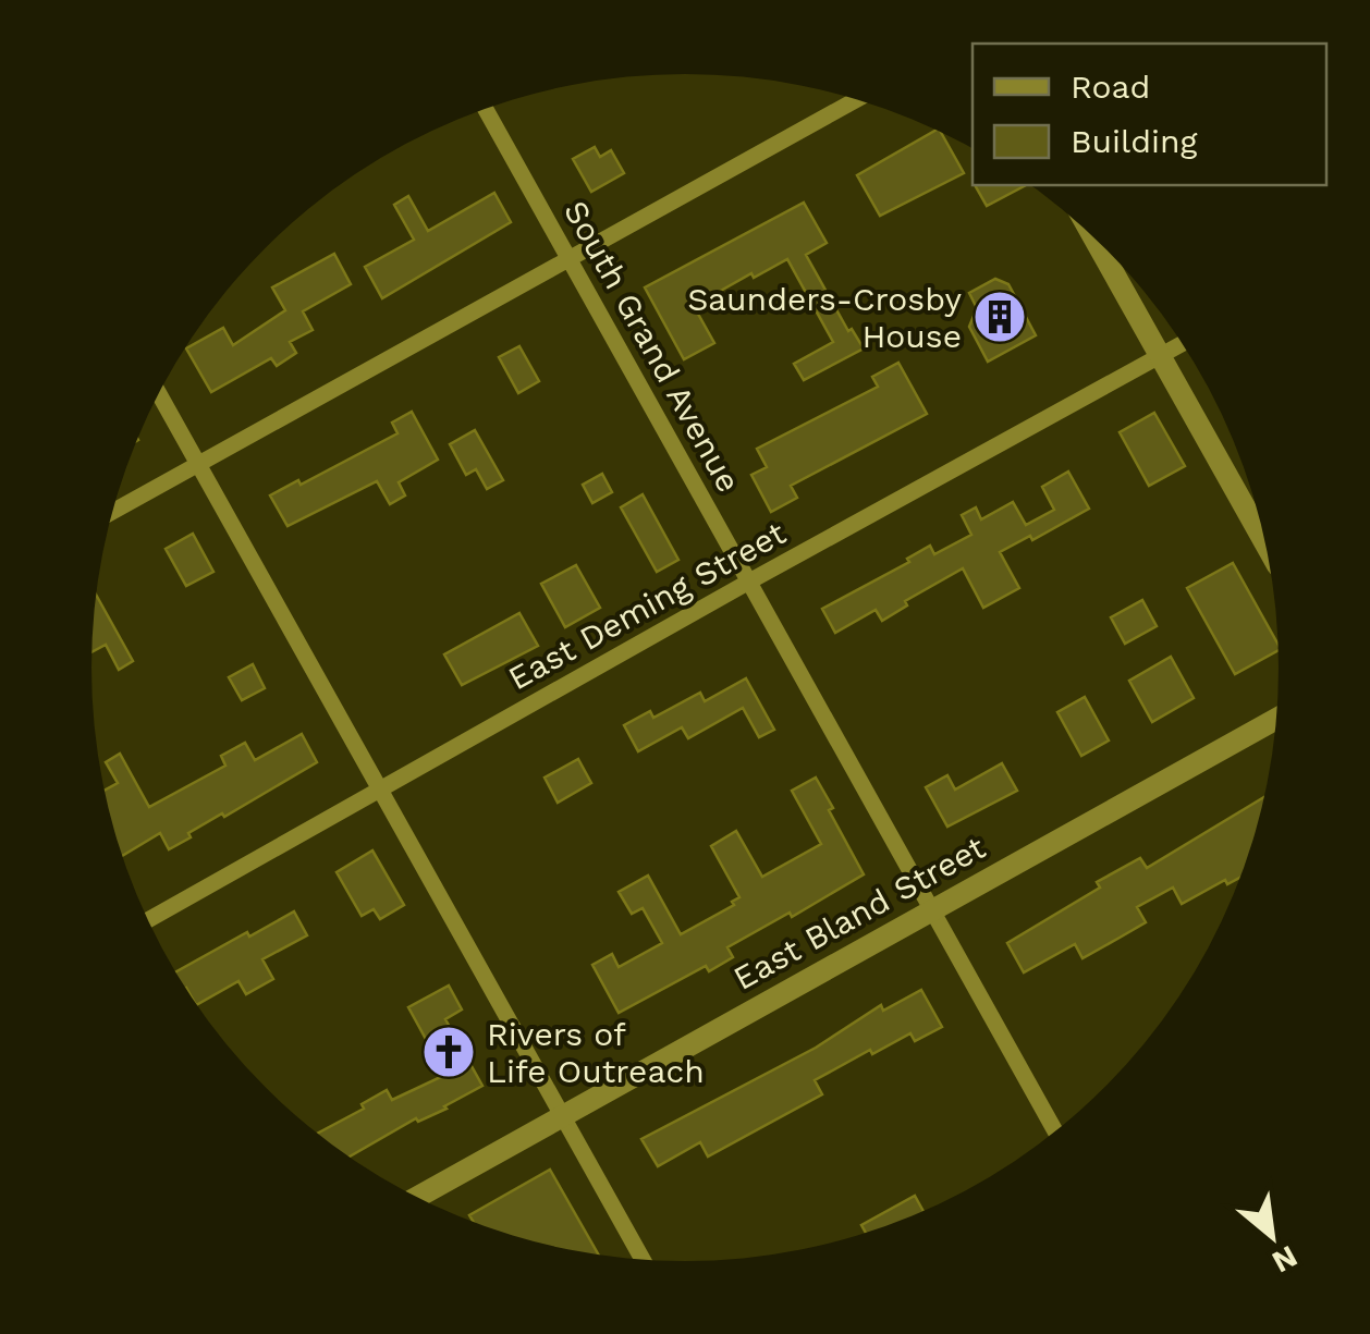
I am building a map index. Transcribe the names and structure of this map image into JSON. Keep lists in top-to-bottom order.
{
  "streets": {
    "street": ["South Grand Avenue", "East Deming Street", "East Bland Street"]
  },
  "crossings": [
    ["South Grand Avenue", "East Deming Street"],
    ["South Grand Avenue", "East Bland Street"]
  ],
  "places": {
    "building": ["Saunders-Crosby House"],
    "church": ["Rivers of Life Outreach"]
  },
  "legend": ["Road", "Building"],
  "north": "bottom right"
}
